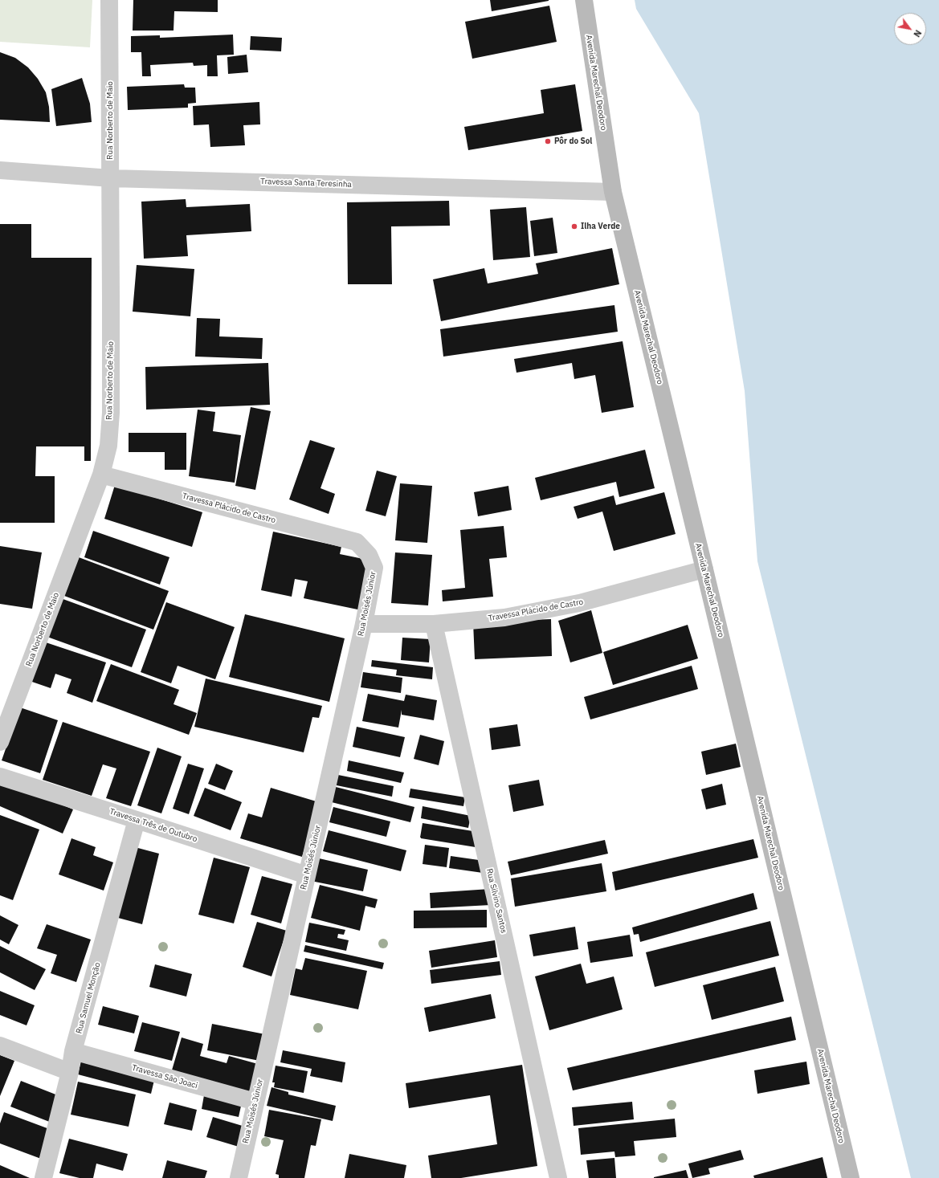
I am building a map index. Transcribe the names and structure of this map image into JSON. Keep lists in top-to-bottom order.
{
  "streets": {
    "street": [
      "Avenida Marechal Deodoro",
      "Rua Norberto de Maio",
      "Travessa Santa Teresinha",
      "Travessa Plácido de Castro",
      "Rua Moisés Júnior",
      "Travessa Três de Outubro",
      "Rua Silvino Santos",
      "Rua Samuel Monção",
      "Travessa São Joaci"
    ]
  },
  "crossings": [
    ["Avenida Marechal Deodoro", "Travessa Santa Teresinha"],
    ["Avenida Marechal Deodoro", "Travessa Plácido de Castro"],
    ["Rua Norberto de Maio", "Travessa Santa Teresinha"],
    ["Rua Norberto de Maio", "Travessa Plácido de Castro"],
    ["Travessa Plácido de Castro", "Rua Moisés Júnior"],
    ["Travessa Plácido de Castro", "Rua Silvino Santos"],
    ["Rua Moisés Júnior", "Travessa Três de Outubro"],
    ["Rua Moisés Júnior", "Travessa São Joaci"],
    ["Travessa Três de Outubro", "Rua Samuel Monção"],
    ["Rua Samuel Monção", "Travessa São Joaci"]
  ],
  "places": ["Pôr do Sol", "Ilha Verde"],
  "north": "bottom right"
}
